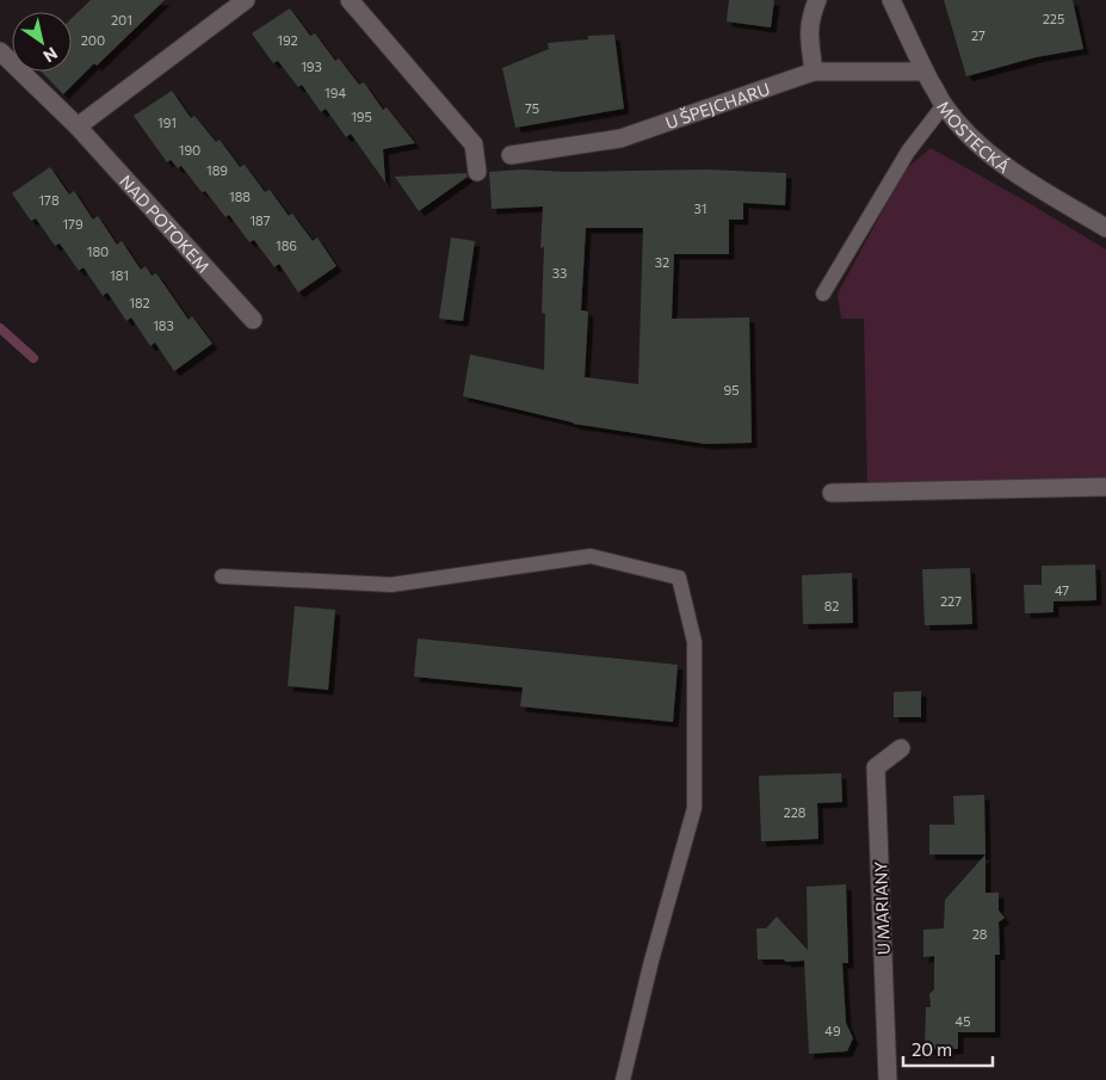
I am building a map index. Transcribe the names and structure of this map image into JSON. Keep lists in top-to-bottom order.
{
  "streets": {
    "street": [
      "U ŠPEJCHARU",
      "MOSTECKÁ",
      "NAD POTOKEM",
      "U MARIANY"
    ]
  },
  "crossings": [
    ["U ŠPEJCHARU", "MOSTECKÁ"]
  ],
  "house_numbers": [
    "225",
    "201",
    "27",
    "200",
    "192",
    "193",
    "194",
    "75",
    "195",
    "191",
    "190",
    "189",
    "188",
    "178",
    "31",
    "187",
    "179",
    "186",
    "180",
    "32",
    "33",
    "181",
    "182",
    "183",
    "95",
    "47",
    "227",
    "82",
    "228",
    "28",
    "45",
    "49"
  ],
  "scale_bar": "20 m",
  "north": "bottom right"
}
